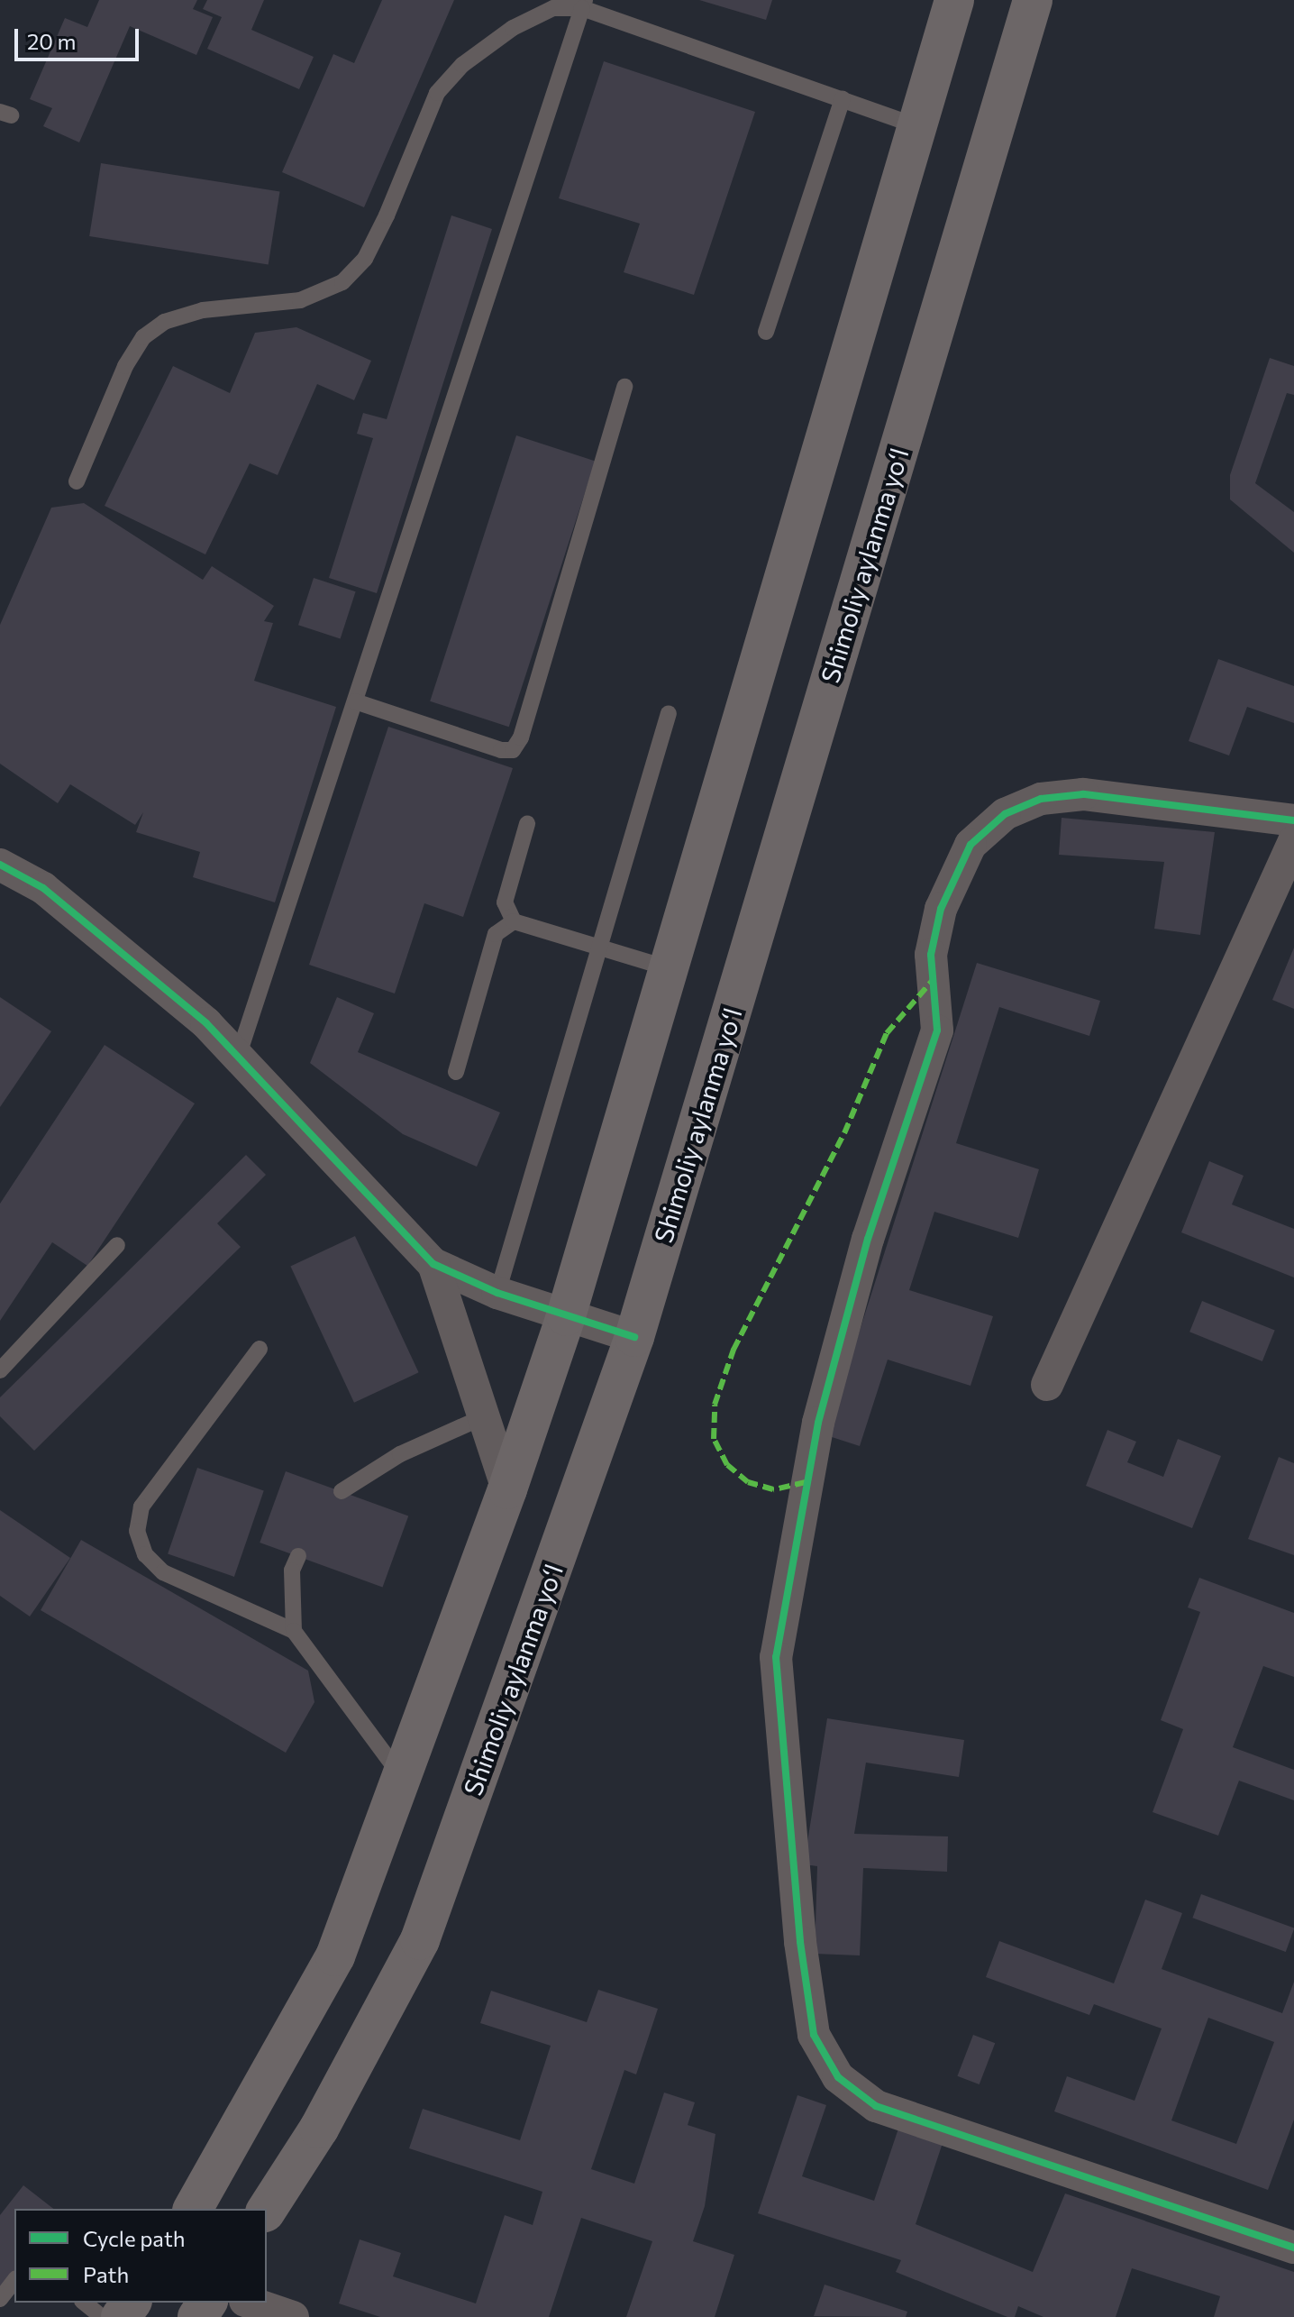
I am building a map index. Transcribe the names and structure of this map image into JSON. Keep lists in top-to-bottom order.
{
  "streets": {
    "main road": ["Shimoliy aylanma yoʻl"]
  },
  "legend": ["Cycle path", "Path"],
  "scale_bar": "20 m"
}
